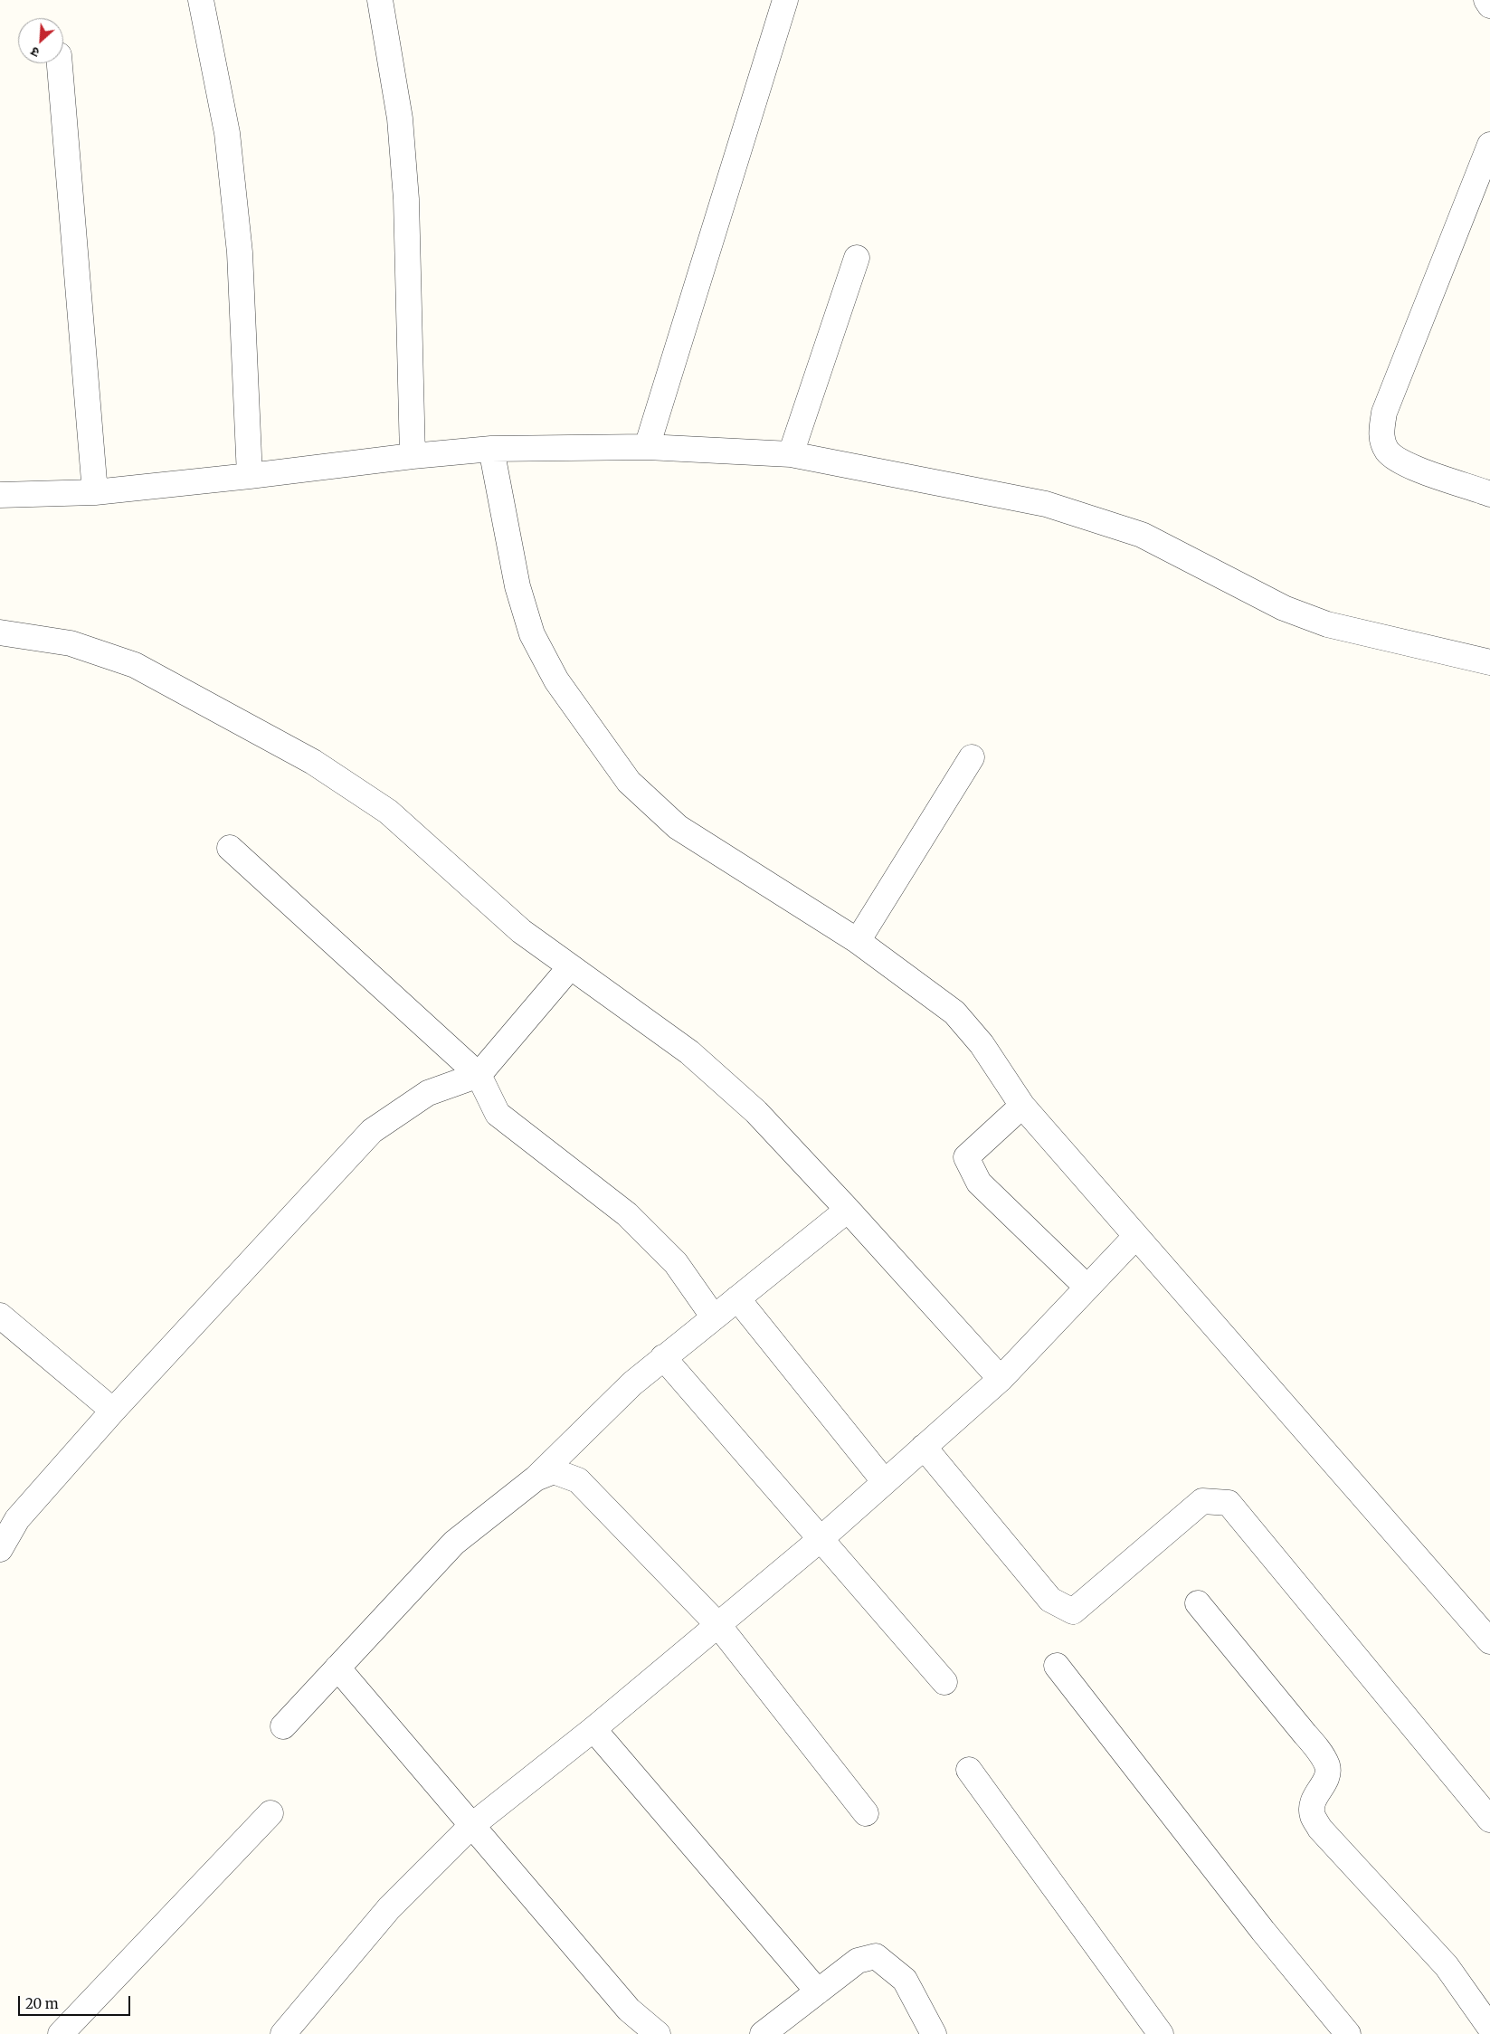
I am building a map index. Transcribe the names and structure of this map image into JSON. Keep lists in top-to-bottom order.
{
  "scale_bar": "20 m",
  "north": "bottom left"
}
